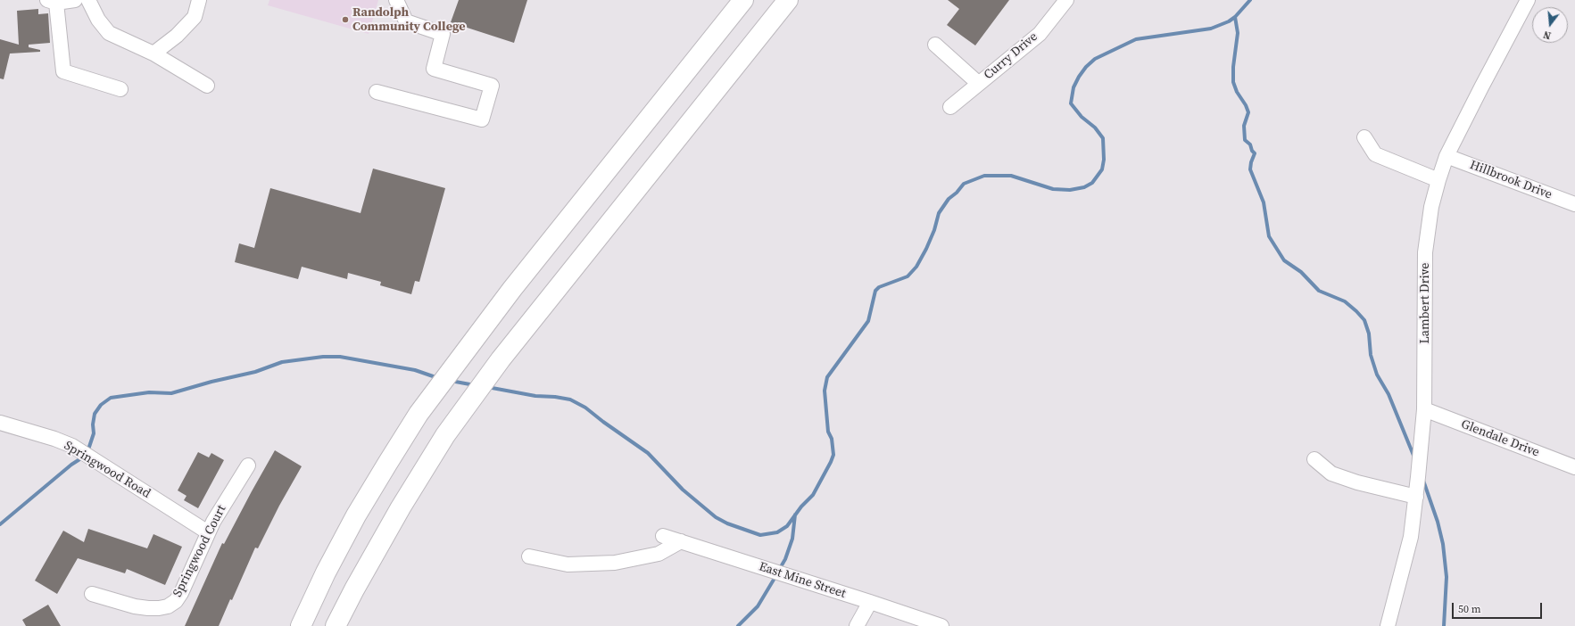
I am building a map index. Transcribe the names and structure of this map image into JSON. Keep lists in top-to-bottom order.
{
  "streets": {
    "street": [
      "Curry Drive",
      "Hillbrook Drive",
      "Lambert Drive",
      "Glendale Drive",
      "Springwood Road",
      "Springwood Court",
      "East Mine Street"
    ]
  },
  "crossings": [
    ["Hillbrook Drive", "Lambert Drive"],
    ["Lambert Drive", "Glendale Drive"],
    ["Springwood Road", "Springwood Court"]
  ],
  "places": ["Randolph Community College"],
  "scale_bar": "50 m",
  "north": "bottom"
}
